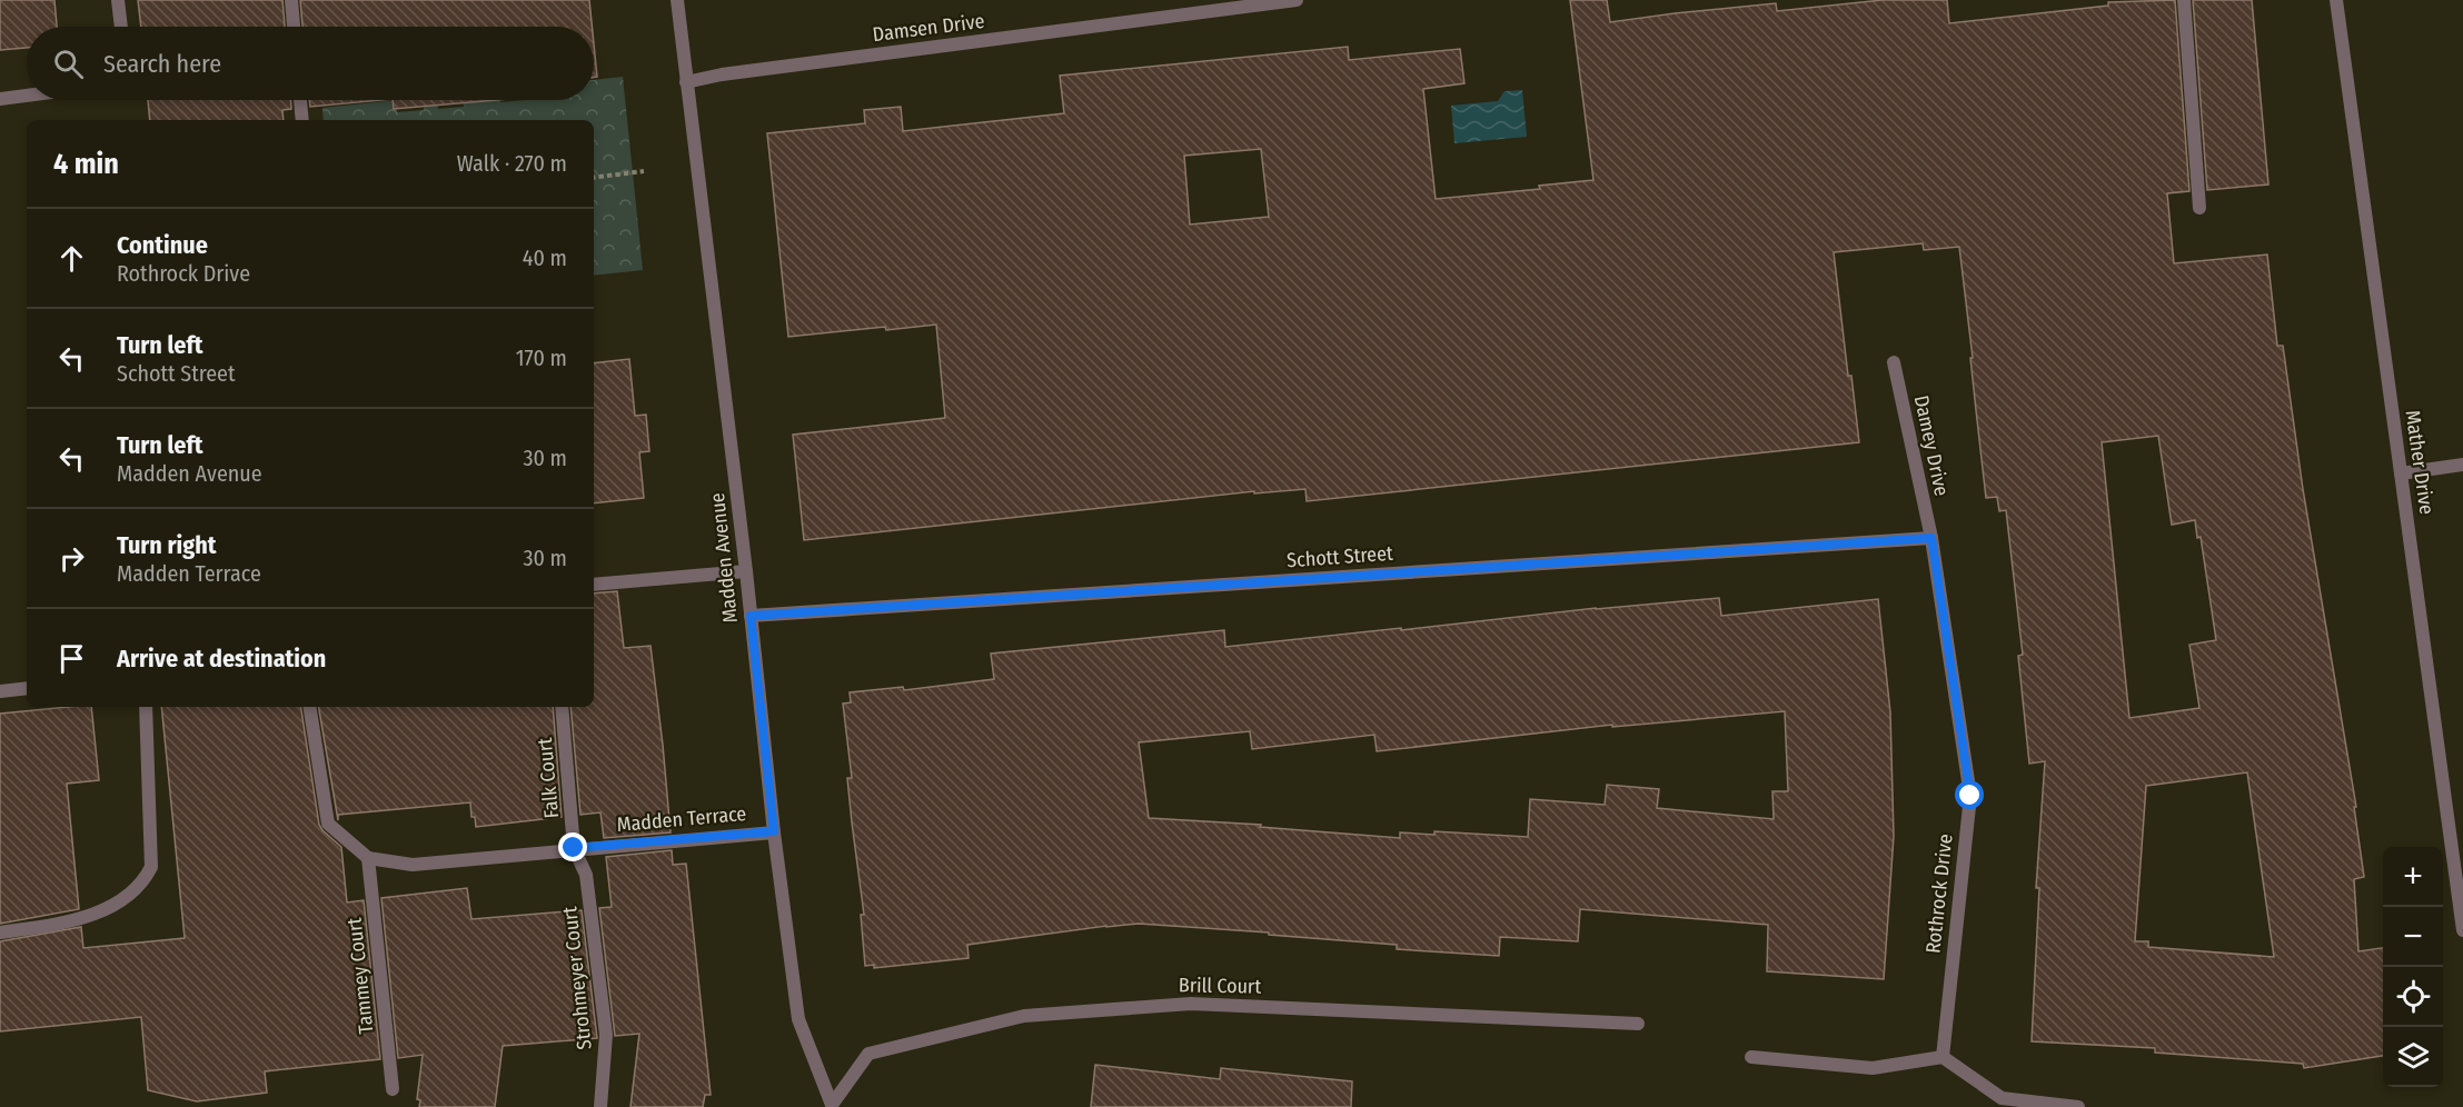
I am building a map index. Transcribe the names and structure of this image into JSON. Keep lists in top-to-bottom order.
{
  "streets": {
    "street": [
      "Damsen Drive",
      "Damey Drive",
      "Mather Drive",
      "Schott Street",
      "Madden Avenue",
      "Falk Court",
      "Madden Terrace",
      "Rothrock Drive",
      "Tammey Court",
      "Strohmeyer Court",
      "Brill Court"
    ]
  },
  "crossings": [
    ["Damsen Drive", "Madden Avenue"],
    ["Damey Drive", "Schott Street"],
    ["Damey Drive", "Rothrock Drive"],
    ["Schott Street", "Madden Avenue"],
    ["Schott Street", "Rothrock Drive"],
    ["Madden Avenue", "Madden Terrace"],
    ["Madden Avenue", "Brill Court"],
    ["Falk Court", "Madden Terrace"],
    ["Falk Court", "Strohmeyer Court"],
    ["Madden Terrace", "Tammey Court"],
    ["Madden Terrace", "Strohmeyer Court"]
  ],
  "page": {
    "search": "Search here",
    "heading": ["4 min", "Walk · 270 m"],
    "list": [
      ["Continue", "Rothrock Drive", "40 m"],
      ["Turn left", "Schott Street", "170 m"],
      ["Turn left", "Madden Avenue", "30 m"],
      ["Turn right", "Madden Terrace", "30 m"],
      "Arrive at destination"
    ],
    "map_buttons": ["+", "−"]
  }
}
